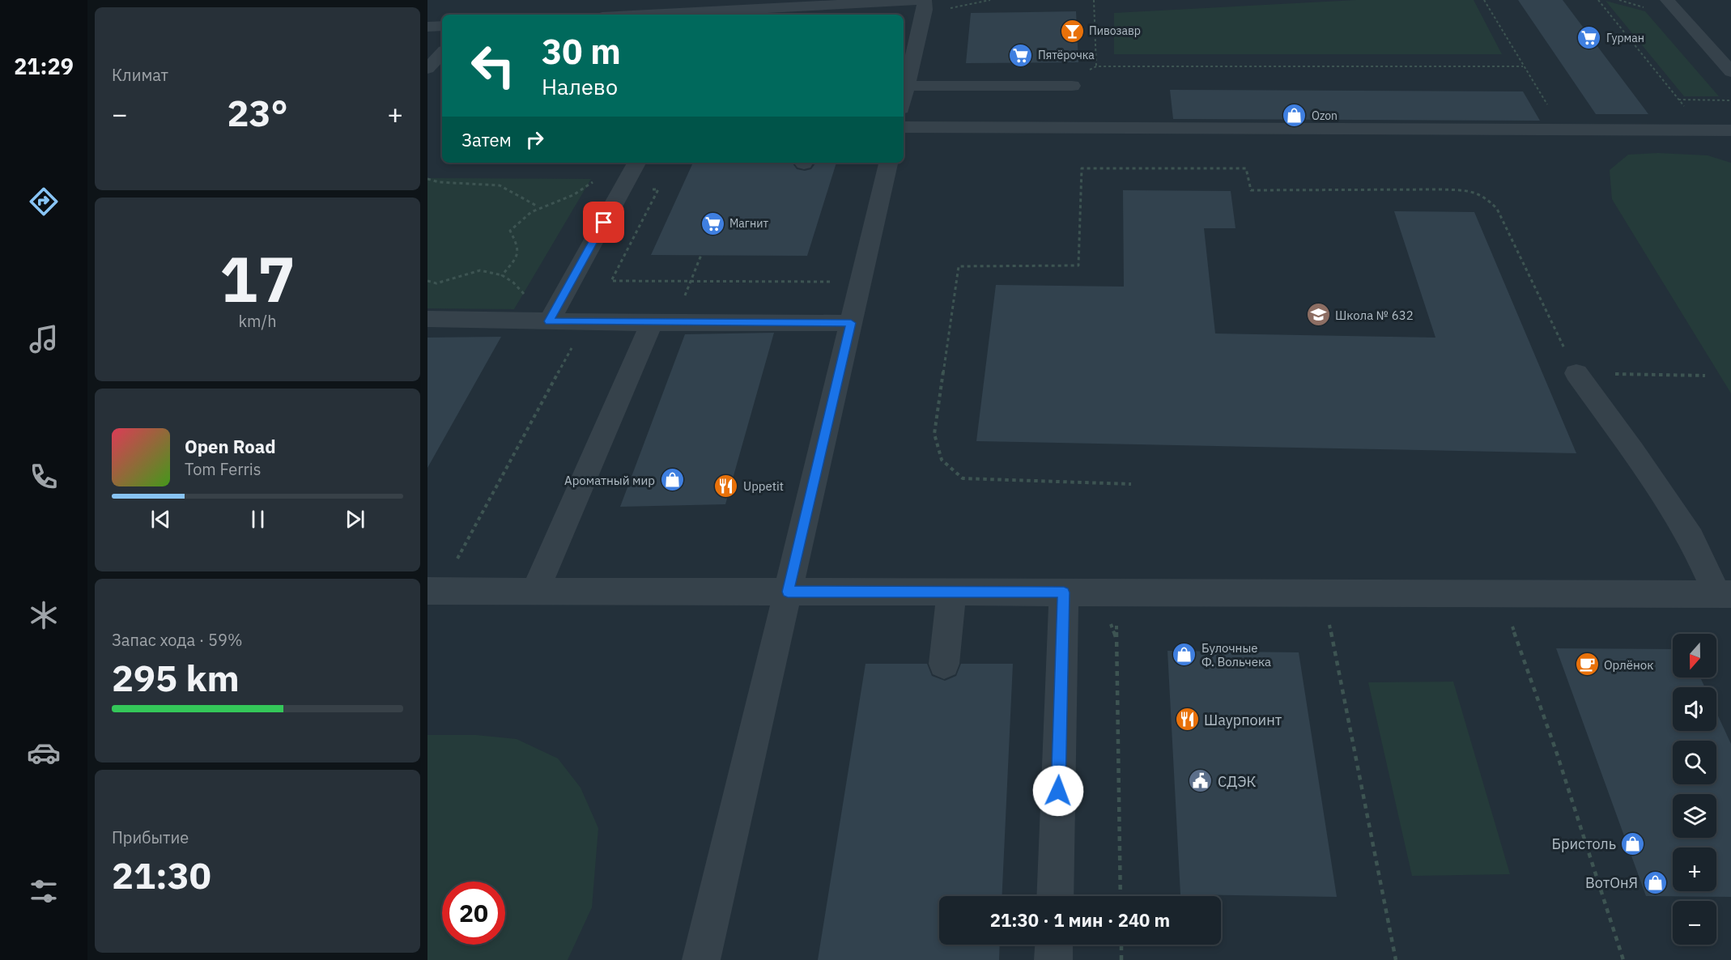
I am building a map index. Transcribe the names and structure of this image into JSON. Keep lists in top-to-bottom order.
{
  "places": {
    "bar": ["Пивозавр"],
    "supermarket": ["Гурман", "Пятёрочка", "Магнит"],
    "shop": [
      "Ozon",
      "Ароматный мир",
      "Булочные Ф. Вольчека",
      "Бристоль",
      "ВотОнЯ"
    ],
    "school or university": ["Школа № 632"],
    "restaurant": ["Uppetit", "Шаурпоинт"],
    "cafe": ["Орлёнок"],
    "public building": ["СДЭК"]
  },
  "north": "bottom",
  "page": {
    "tabs": "21:29",
    "tile": [
      "Климат",
      ["17", "km/h"],
      ["Запас хода · 59%", "295 km"],
      ["Прибытие", "21:30"]
    ],
    "turn": ["30 m", "Налево"],
    "heat": ["−", "23°", "+"],
    "then": "Затем",
    "song": ["Open Road", "Tom Ferris"],
    "map_buttons": ["+", "−"],
    "limit": "20",
    "trip": "21:30 · 1 мин · 240 m"
  }
}
